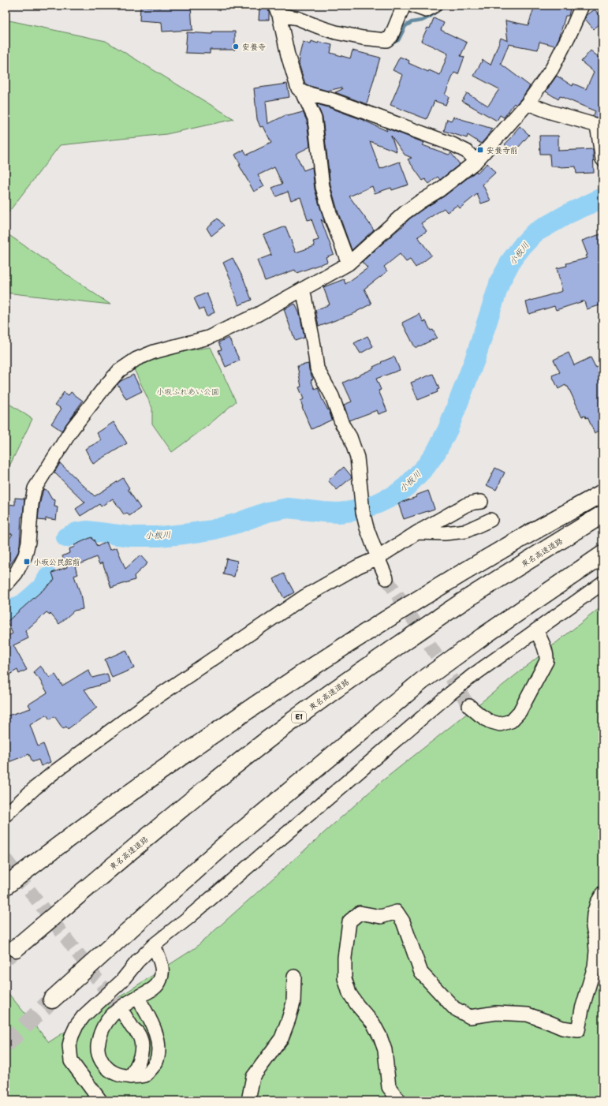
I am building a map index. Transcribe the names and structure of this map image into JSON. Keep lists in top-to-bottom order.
{
  "streets": {
    "highway": ["東名高速道路", "E1"]
  },
  "water": ["小板川"],
  "parks": ["小坂ふれあい公園"],
  "places": {
    "other": ["安養寺"],
    "transit": ["安養寺前", "小坂公民館前"]
  }
}
